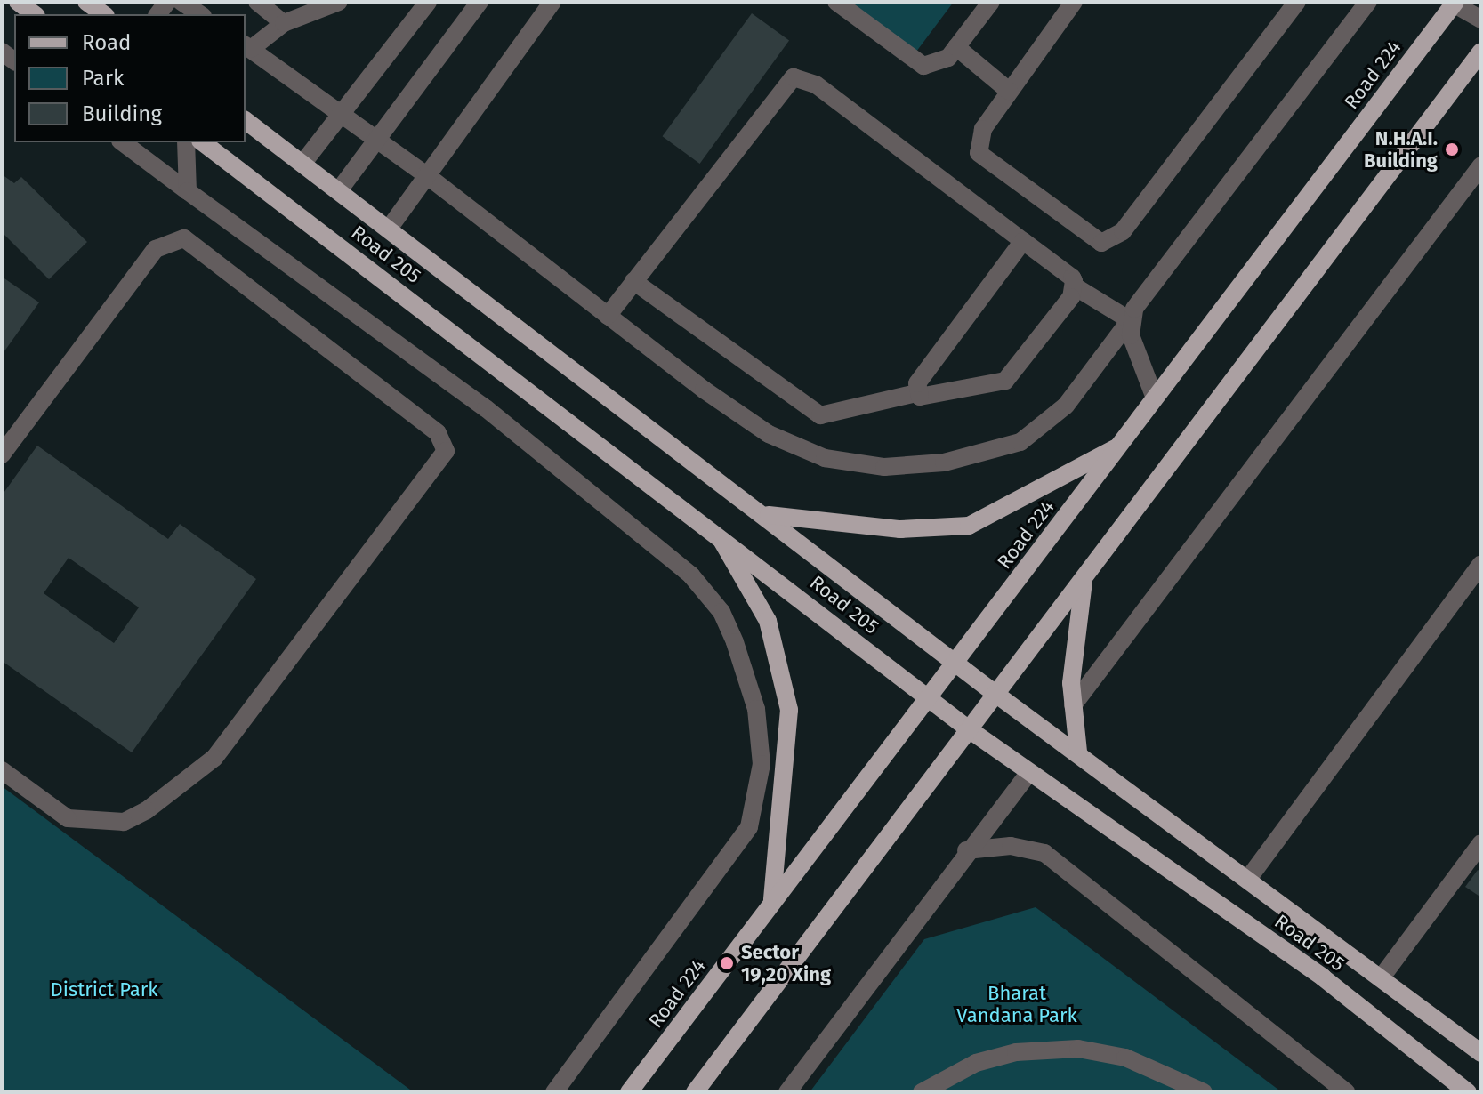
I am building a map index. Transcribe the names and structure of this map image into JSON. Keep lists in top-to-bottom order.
{
  "streets": {
    "main road": ["Road 224", "Road 205"]
  },
  "crossings": [
    ["Road 224", "Road 205"]
  ],
  "parks": ["District Park", "Bharat Vandana Park"],
  "places": ["N.H.A.I. Building", "Sector 19,20 Xing"],
  "legend": ["Road", "Park", "Building"]
}
